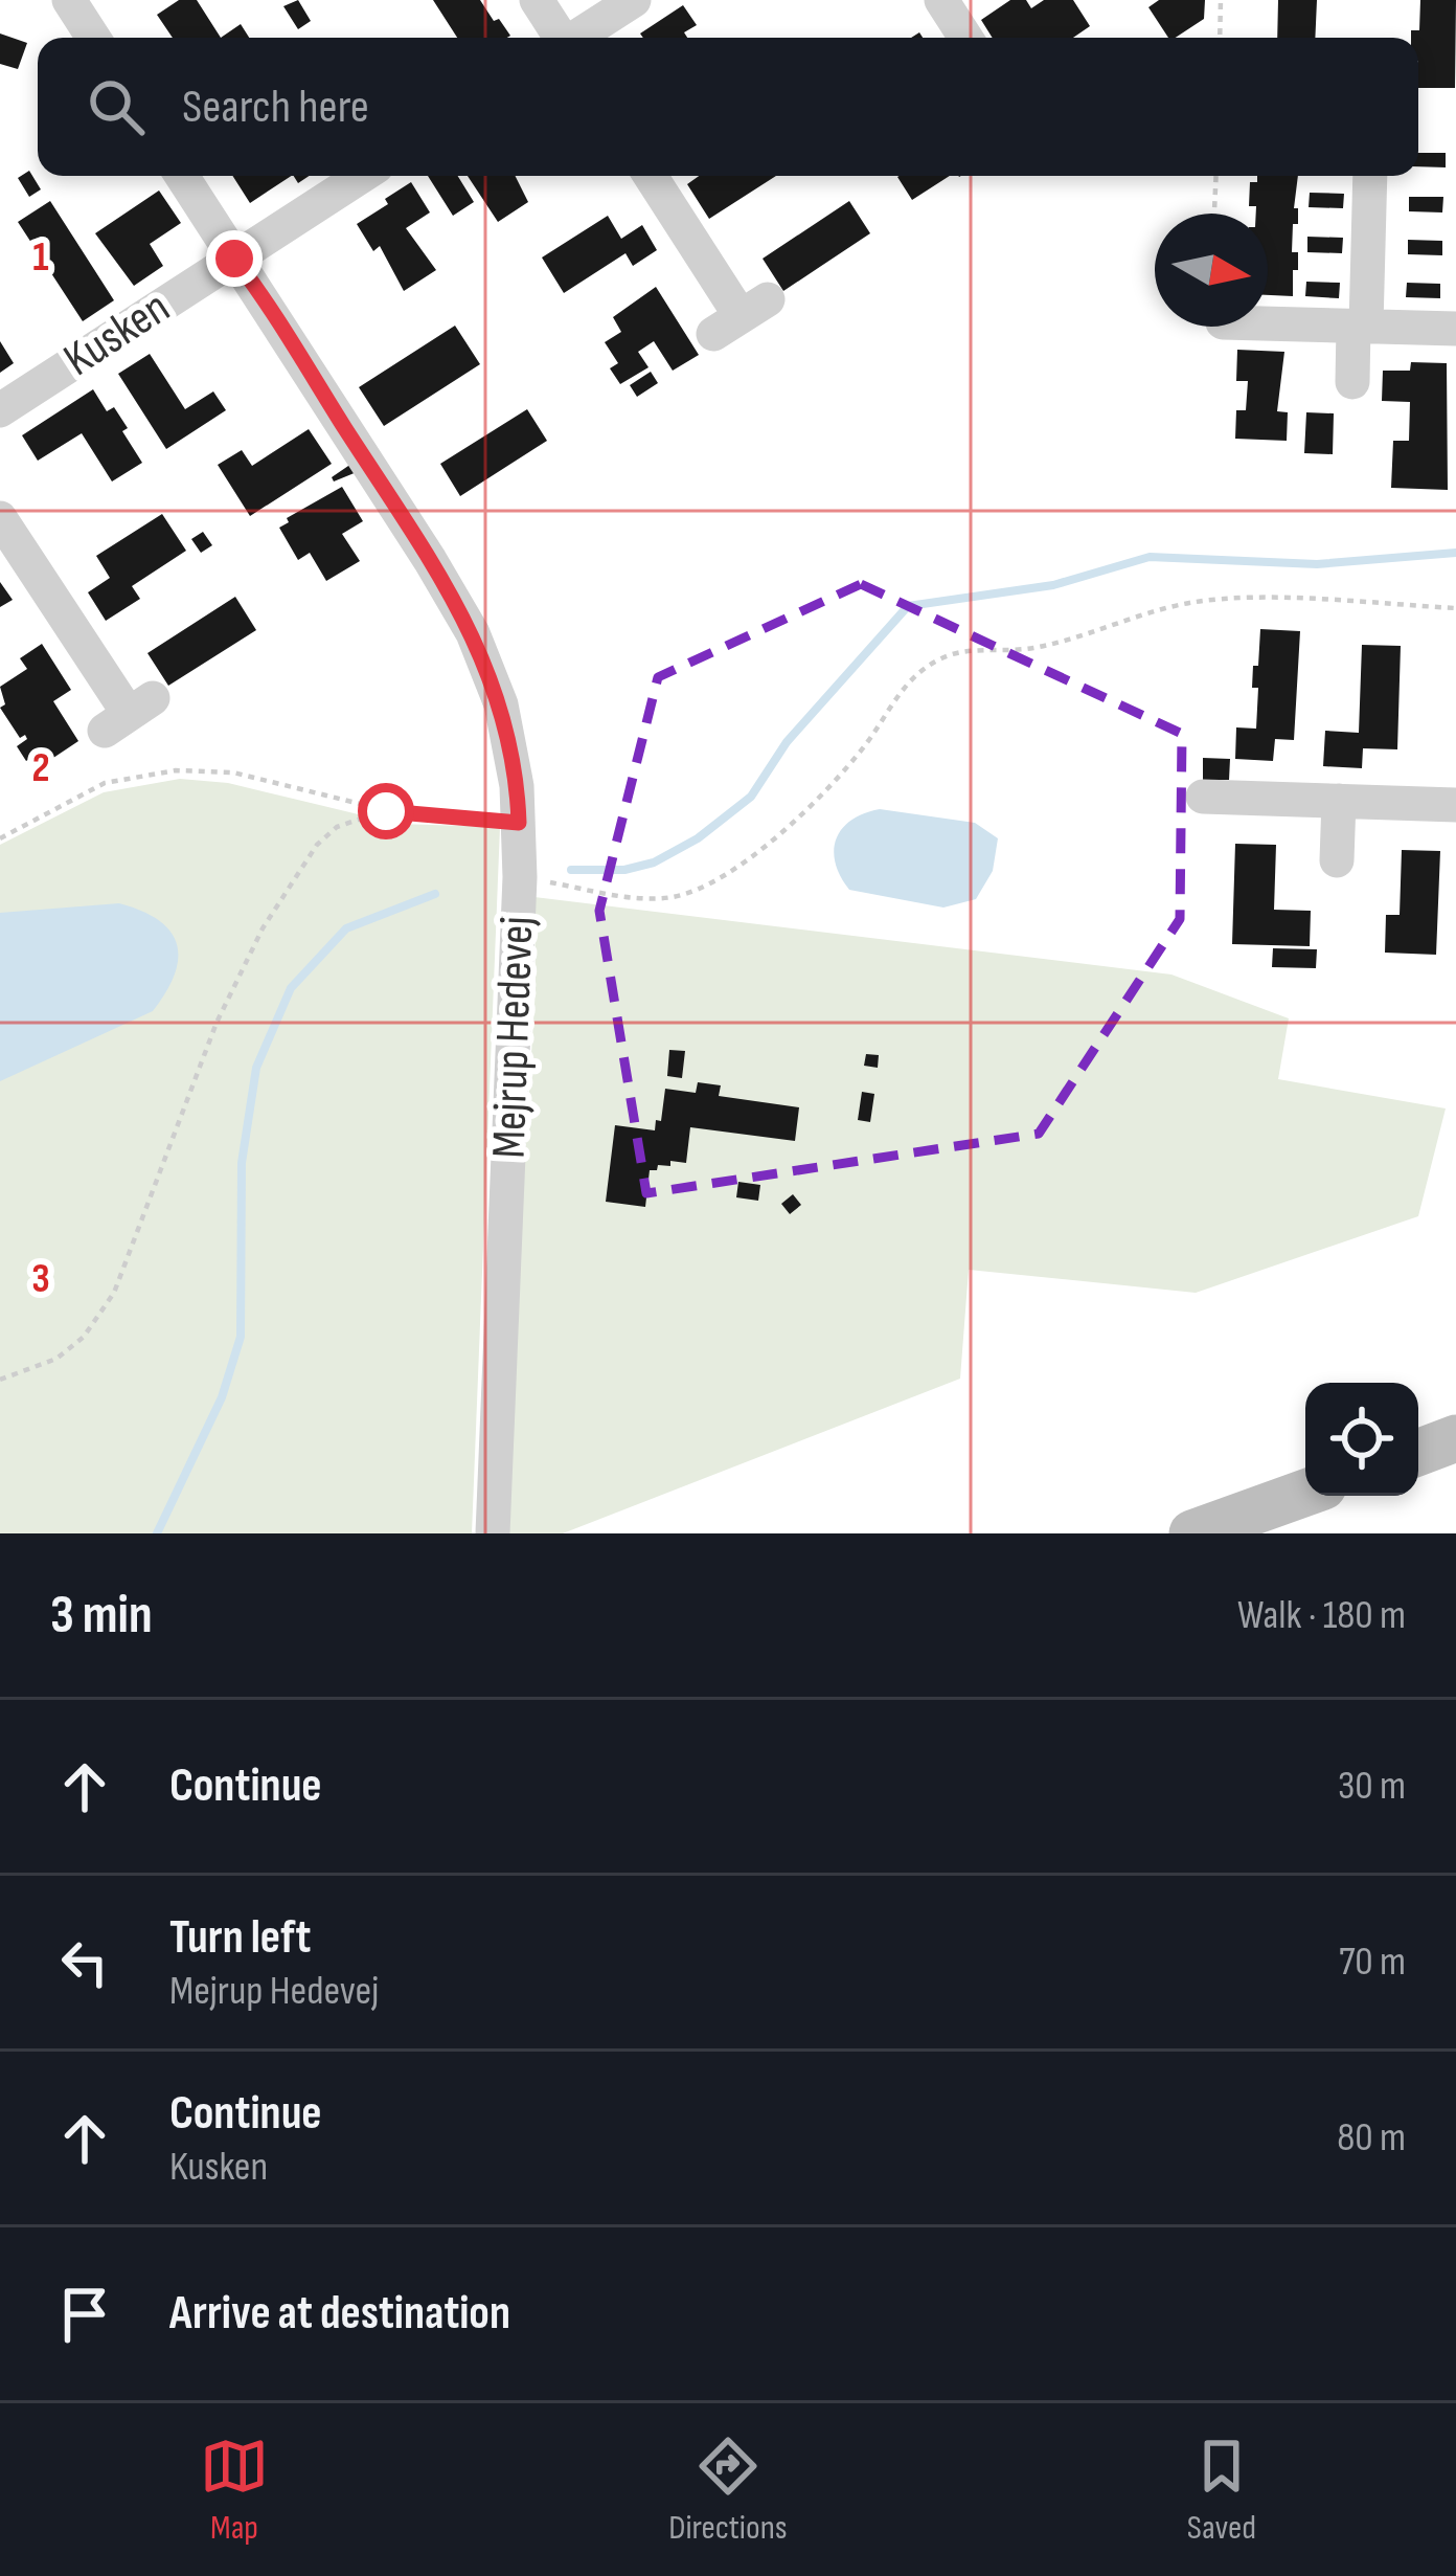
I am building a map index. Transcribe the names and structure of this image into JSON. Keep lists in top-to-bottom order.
{
  "streets": {
    "street": ["Kusken", "Mejrup Hedevej"]
  },
  "crossings": [
    ["Kusken", "Mejrup Hedevej"]
  ],
  "north": "right",
  "page": {
    "search": "Search here",
    "heading": ["3 min", "Walk · 180 m"],
    "list": [
      ["Continue", "30 m"],
      ["Turn left", "Mejrup Hedevej", "70 m"],
      ["Continue", "Kusken", "80 m"],
      "Arrive at destination"
    ],
    "nav": ["Map", "Directions", "Saved"]
  },
  "grid": {
    "rows": ["1", "2", "3"]
  }
}
